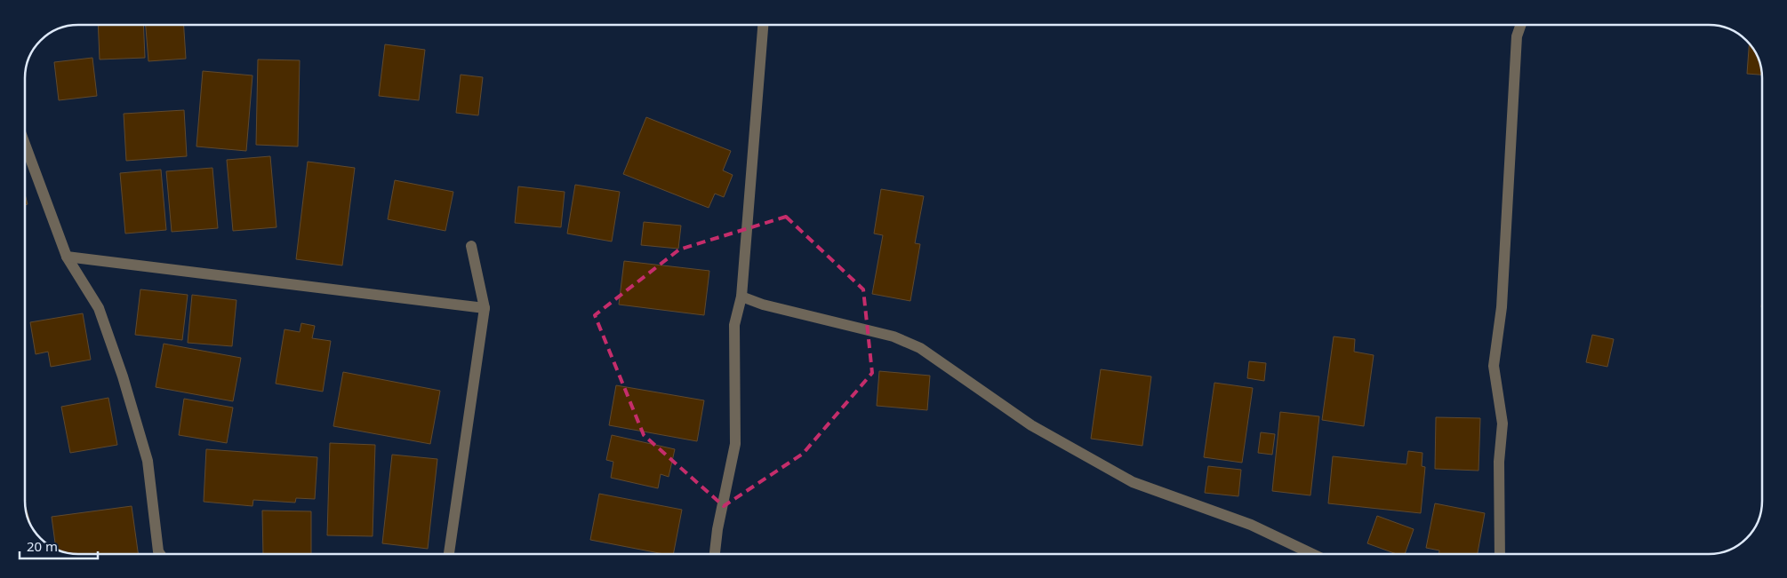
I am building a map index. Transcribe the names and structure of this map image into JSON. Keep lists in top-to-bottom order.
{
  "scale_bar": "20 m"
}
